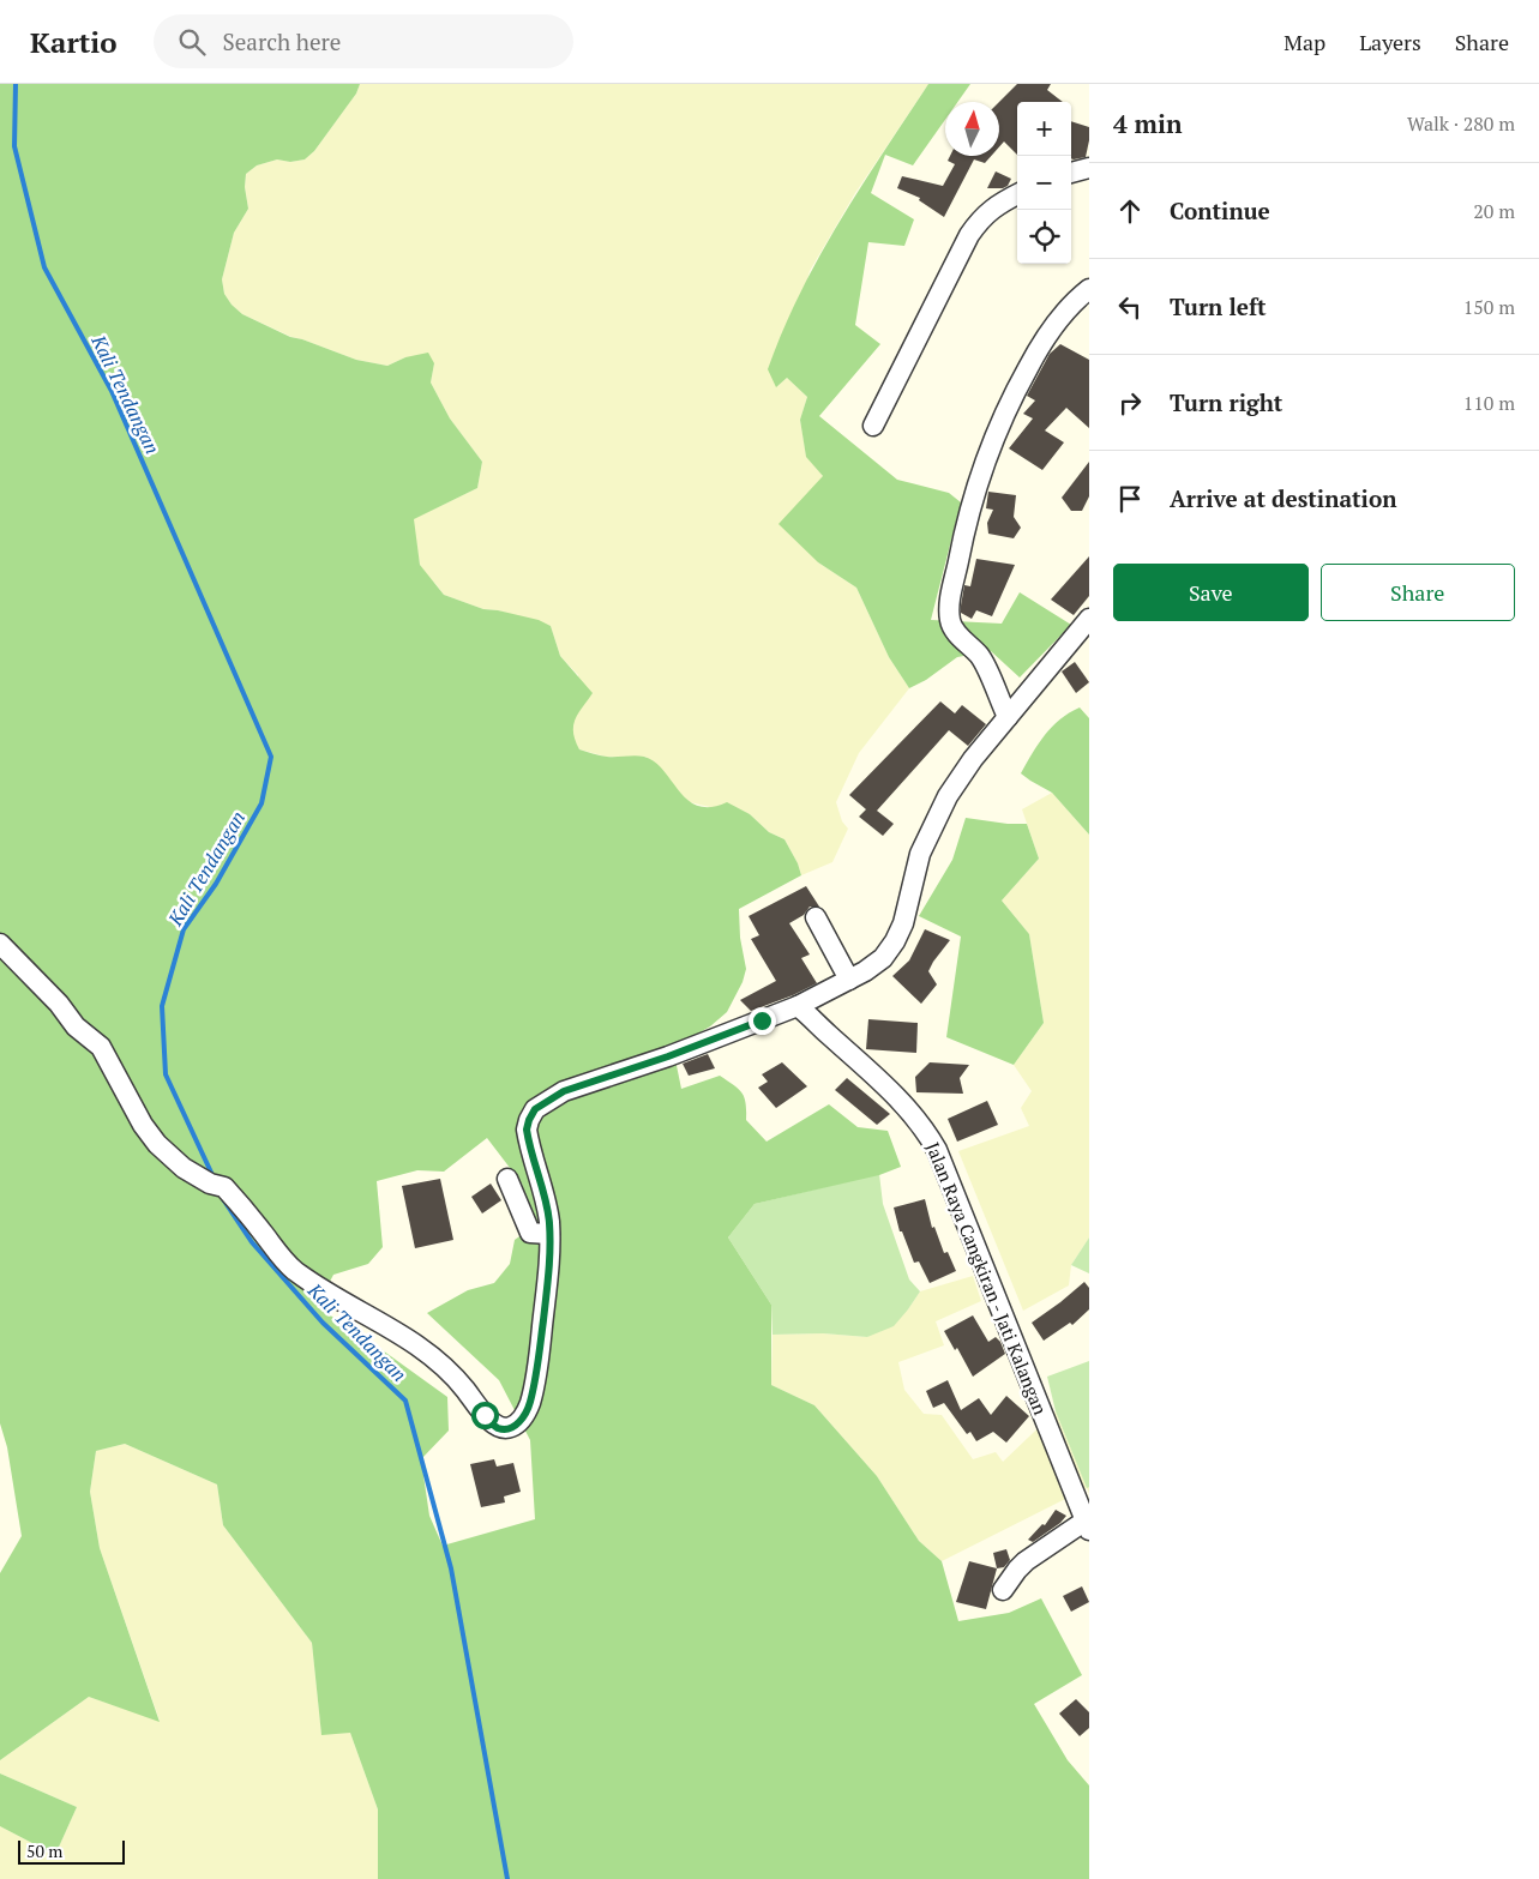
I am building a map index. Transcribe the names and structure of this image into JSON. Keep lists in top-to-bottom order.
{
  "streets": {
    "street": ["Jalan Raya Cangkiran - Jati Kalangan"]
  },
  "water": ["Kali Tendangan"],
  "scale_bar": "50 m",
  "north": "top",
  "page": {
    "header": "Kartio",
    "search": "Search here",
    "nav": ["Map", "Layers", "Share"],
    "heading": ["4 min", "Walk · 280 m"],
    "map_buttons": ["+", "−"],
    "list": [
      ["Continue", "20 m"],
      ["Turn left", "150 m"],
      ["Turn right", "110 m"],
      "Arrive at destination"
    ],
    "buttons": ["Save", "Share"],
    "scale": "50 m"
  }
}
